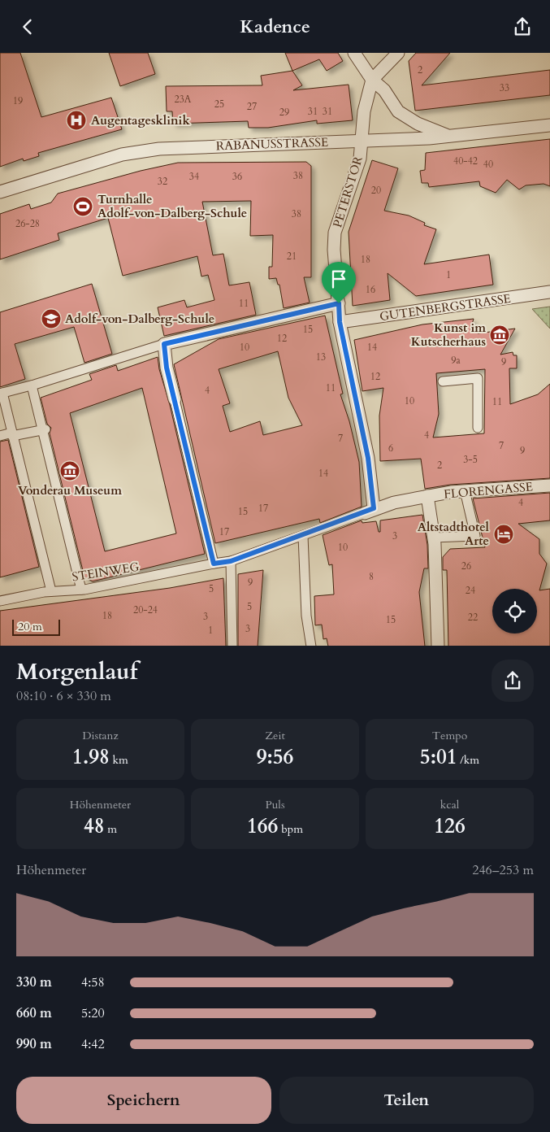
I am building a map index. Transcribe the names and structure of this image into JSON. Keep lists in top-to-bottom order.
{
  "streets": {
    "street": [
      "RABANUSSTRASSE",
      "PETERSTOR",
      "GUTENBERGSTRASSE",
      "FLORENGASSE",
      "STEINWEG"
    ]
  },
  "crossings": [
    ["RABANUSSTRASSE", "PETERSTOR"],
    ["PETERSTOR", "GUTENBERGSTRASSE"],
    ["PETERSTOR", "STEINWEG"]
  ],
  "places": {
    "hospital": ["Augentagesklinik"],
    "sports": ["Turnhalle Adolf-von-Dalberg-Schule"],
    "school or university": ["Adolf-von-Dalberg-Schule"],
    "museum": ["Kunst im Kutscherhaus", "Vonderau Museum"],
    "hotel": ["Altstadthotel Arte"]
  },
  "house_numbers": [
    "2",
    "33",
    "23A",
    "19",
    "25",
    "27",
    "31",
    "31",
    "29",
    "40-42",
    "40",
    "38",
    "34",
    "36",
    "32",
    "20",
    "38",
    "26-28",
    "21",
    "18",
    "1",
    "16",
    "11",
    "15",
    "12",
    "10",
    "14",
    "13",
    "9a",
    "9",
    "12",
    "11",
    "4",
    "10",
    "11",
    "4",
    "7",
    "7",
    "6",
    "9",
    "3-5",
    "2",
    "14",
    "4",
    "17",
    "15",
    "17",
    "3",
    "10",
    "26",
    "8",
    "9",
    "5",
    "24",
    "5",
    "20-24",
    "18",
    "3",
    "22",
    "15",
    "3",
    "1"
  ],
  "scale_bar": "20 m",
  "page": {
    "header": "Kadence",
    "scale": "20 m",
    "heading": ["Morgenlauf", "08:10 · 6 × 330 m"],
    "stats": [
      ["Distanz", "1.98 km"],
      ["Zeit", "9:56"],
      ["Tempo", "5:01 /km"],
      ["Höhenmeter", "48 m"],
      ["Puls", "166 bpm"],
      ["kcal", "126"]
    ],
    "chart": ["Höhenmeter", "246–253 m"],
    "list": [
      {
        "name": "330 m",
        "note": "4:58"
      },
      {
        "name": "660 m",
        "note": "5:20"
      },
      {
        "name": "990 m",
        "note": "4:42"
      }
    ],
    "buttons": ["Speichern", "Teilen"]
  }
}
